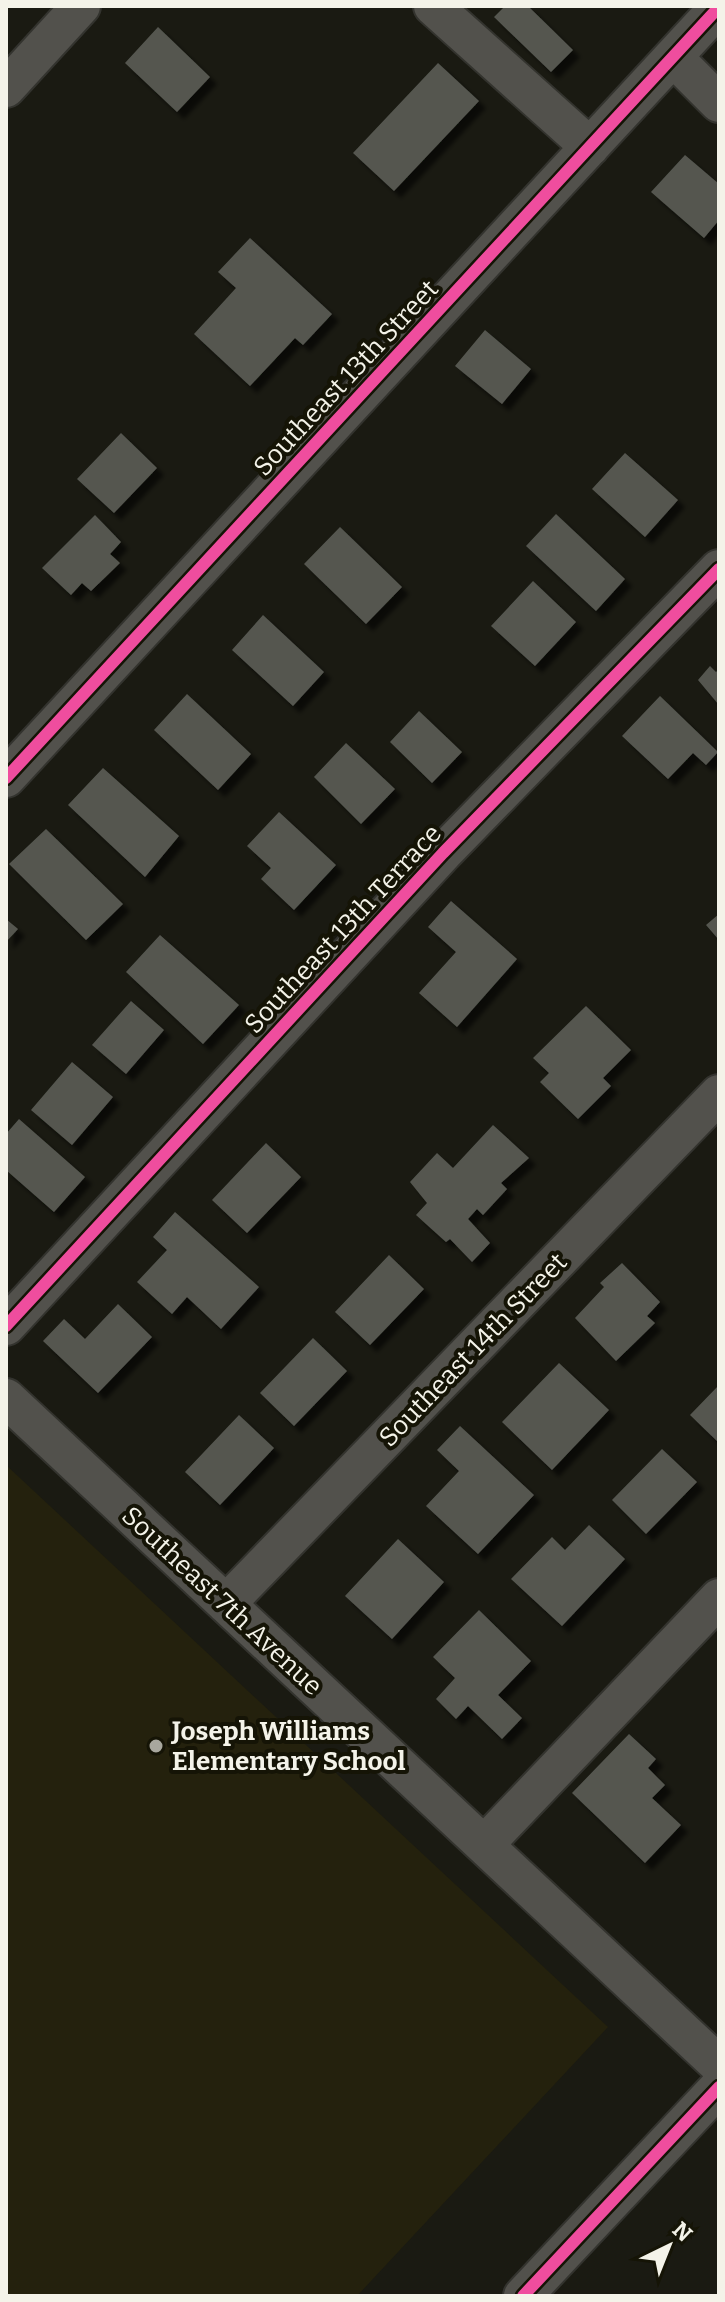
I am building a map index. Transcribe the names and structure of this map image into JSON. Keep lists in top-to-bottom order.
{
  "streets": {
    "street": [
      "Southeast 13th Street",
      "Southeast 13th Terrace",
      "Southeast 14th Street",
      "Southeast 7th Avenue"
    ]
  },
  "crossings": [
    ["Southeast 14th Street", "Southeast 7th Avenue"]
  ],
  "places": ["Joseph Williams Elementary School"],
  "north": "top right"
}
